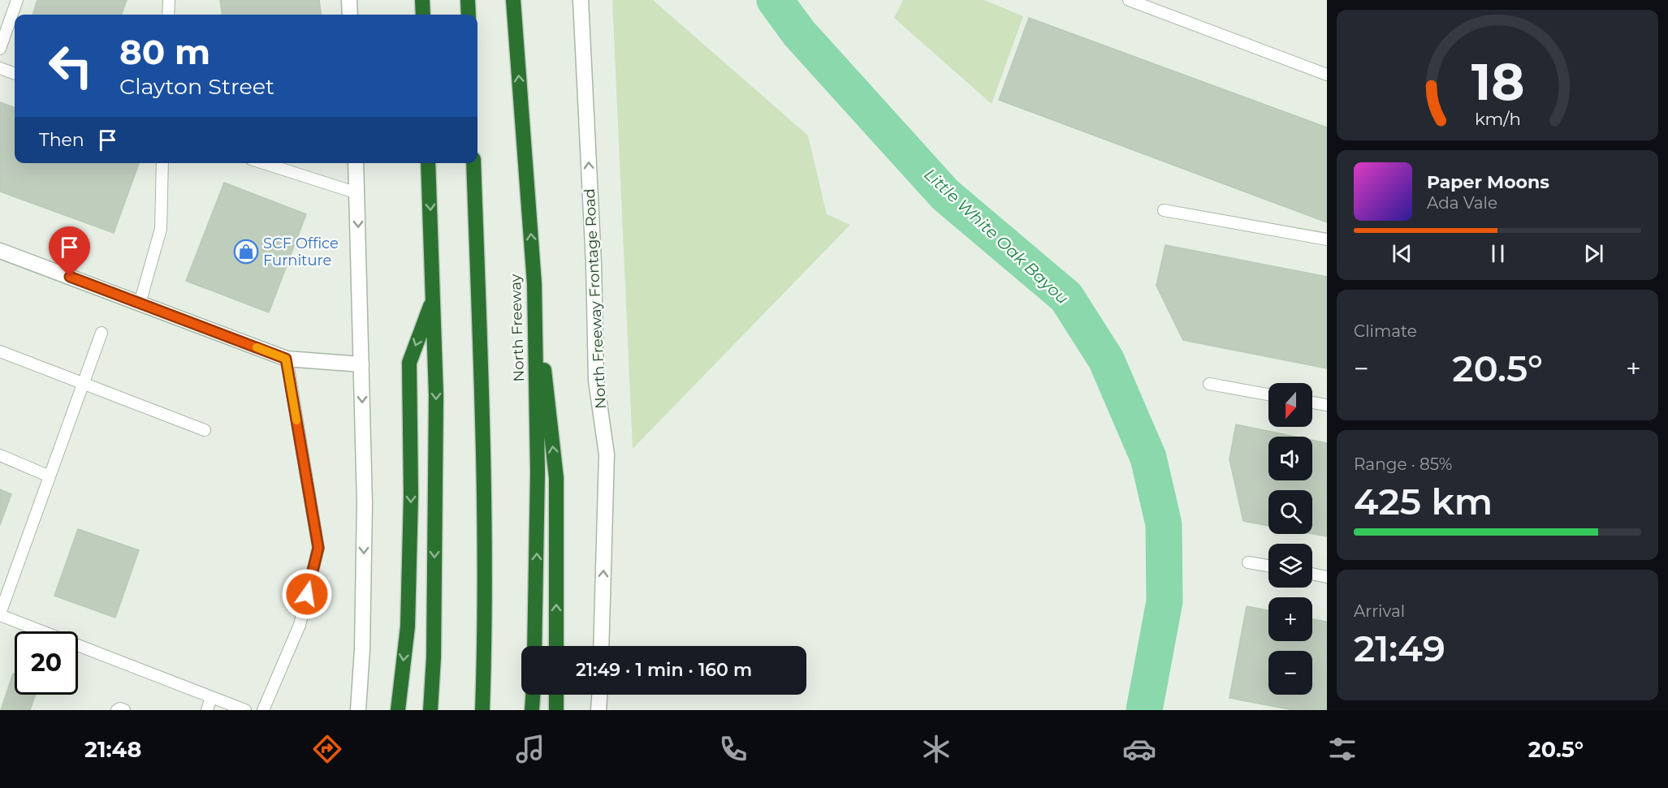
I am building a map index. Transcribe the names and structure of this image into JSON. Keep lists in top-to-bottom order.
{
  "streets": {
    "highway": ["North Freeway"],
    "street": ["North Freeway Frontage Road"]
  },
  "one_way": ["North Freeway Frontage Road"],
  "water": ["Little White Oak Bayou"],
  "places": {
    "shop": ["SCF Office Furniture"]
  },
  "north": "bottom",
  "page": {
    "turn": ["80 m", "Clayton Street"],
    "then": "Then",
    "song": ["Paper Moons", "Ada Vale"],
    "tile": [
      "Climate",
      ["Range · 85%", "425 km"],
      ["Arrival", "21:49"]
    ],
    "heat": ["−", "20.5°", "+"],
    "map_buttons": ["+", "−"],
    "limit": "20",
    "trip": "21:49 · 1 min · 160 m",
    "tabs": ["21:48", "20.5°"],
    "gauge": ["18", "km/h"]
  }
}
